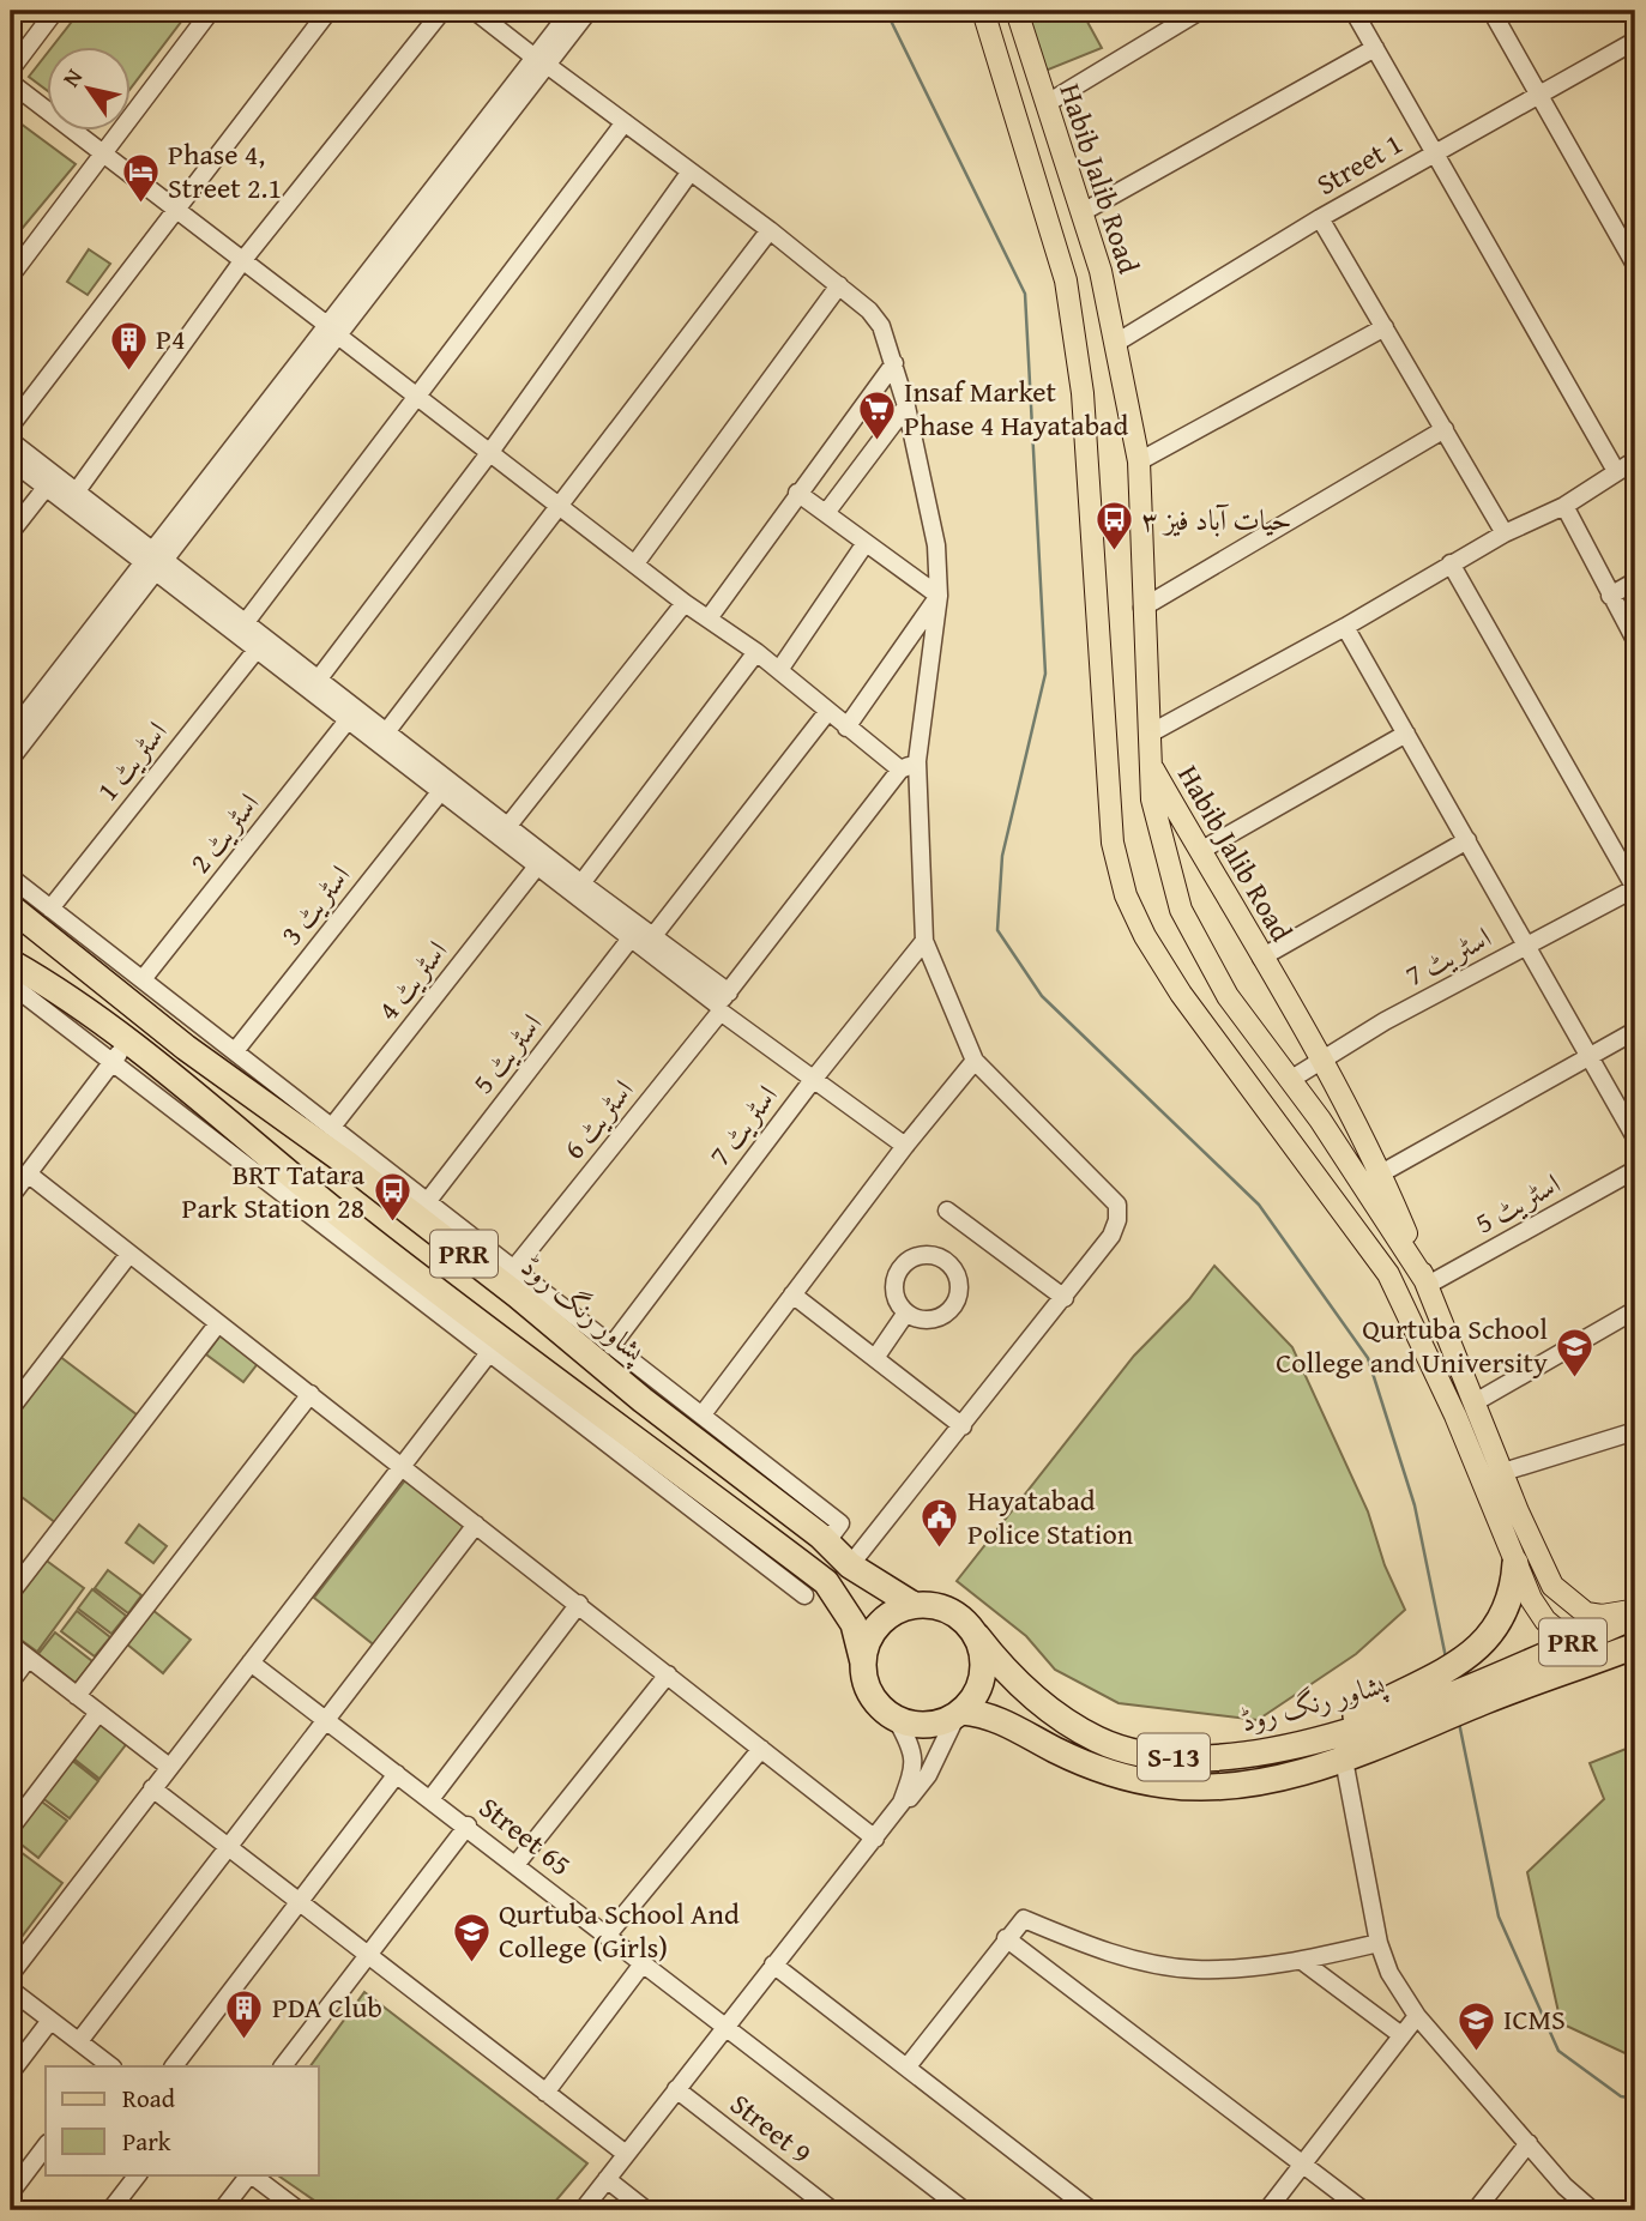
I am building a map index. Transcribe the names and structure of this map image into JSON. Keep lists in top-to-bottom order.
{
  "streets": {
    "highway": ["PRR", "پشاور رنگ روڈ", "S-13"],
    "main road": ["Habib Jalib Road"],
    "street": [
      "Street 1",
      "اسٹریٹ 1",
      "اسٹریٹ 2",
      "اسٹریٹ 3",
      "اسٹریٹ 7",
      "اسٹریٹ 4",
      "اسٹریٹ 5",
      "اسٹریٹ 6",
      "Street 65",
      "Street 9"
    ]
  },
  "crossings": [
    ["Street 1", "Habib Jalib Road"],
    ["Habib Jalib Road", "اسٹریٹ 7"],
    ["Habib Jalib Road", "اسٹریٹ 5"],
    ["Habib Jalib Road", "پشاور رنگ روڈ"],
    ["PRR", "پشاور رنگ روڈ"]
  ],
  "places": {
    "hotel": ["Phase 4, Street 2.1"],
    "building": ["P4", "PDA Club"],
    "supermarket": ["Insaf Market Phase 4 Hayatabad"],
    "bus stop": ["حیات آباد فیز ۳", "BRT Tatara Park Station 28"],
    "school or university": ["Qurtuba School College and University", "Qurtuba School And College (Girls)", "ICMS"],
    "public building": ["Hayatabad Police Station"]
  },
  "legend": ["Road", "Park"],
  "north": "top left"
}
